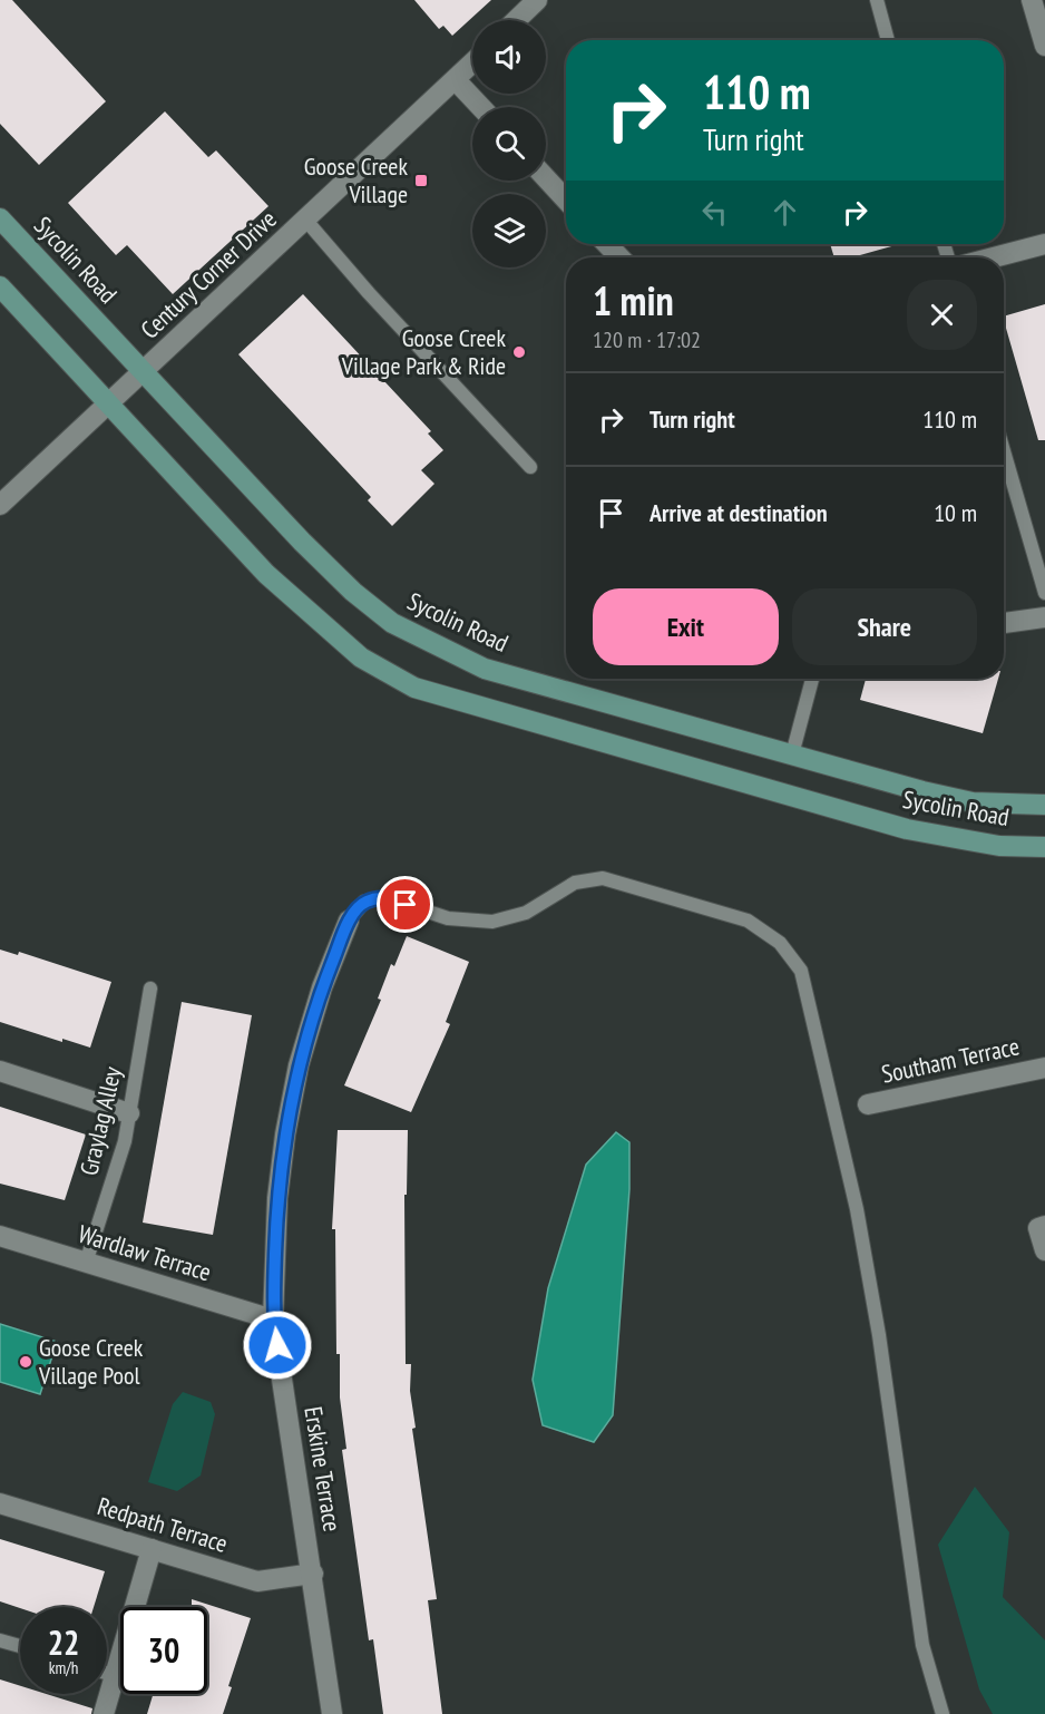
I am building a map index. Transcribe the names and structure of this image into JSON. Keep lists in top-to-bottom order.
{
  "streets": {
    "main road": ["Sycolin Road"],
    "street": [
      "Century Corner Drive",
      "Southam Terrace",
      "Wardlaw Terrace",
      "Erskine Terrace",
      "Redpath Terrace"
    ],
    "lane": ["Graylag Alley"]
  },
  "crossings": [
    ["Sycolin Road", "Century Corner Drive"],
    ["Graylag Alley", "Wardlaw Terrace"],
    ["Wardlaw Terrace", "Erskine Terrace"],
    ["Erskine Terrace", "Redpath Terrace"]
  ],
  "places": {
    "transit": ["Goose Creek Village"],
    "other": ["Goose Creek Village Park & Ride", "Goose Creek Village Pool"]
  },
  "page": {
    "turn": ["110 m", "Turn right"],
    "heading": ["1 min", "120 m · 17:02"],
    "list": [
      {
        "name": "Turn right",
        "value": "110 m"
      },
      {
        "name": "Arrive at destination",
        "value": "10 m"
      }
    ],
    "buttons": ["Exit", "Share"],
    "speed": "22 km/h",
    "limit": "30"
  }
}
